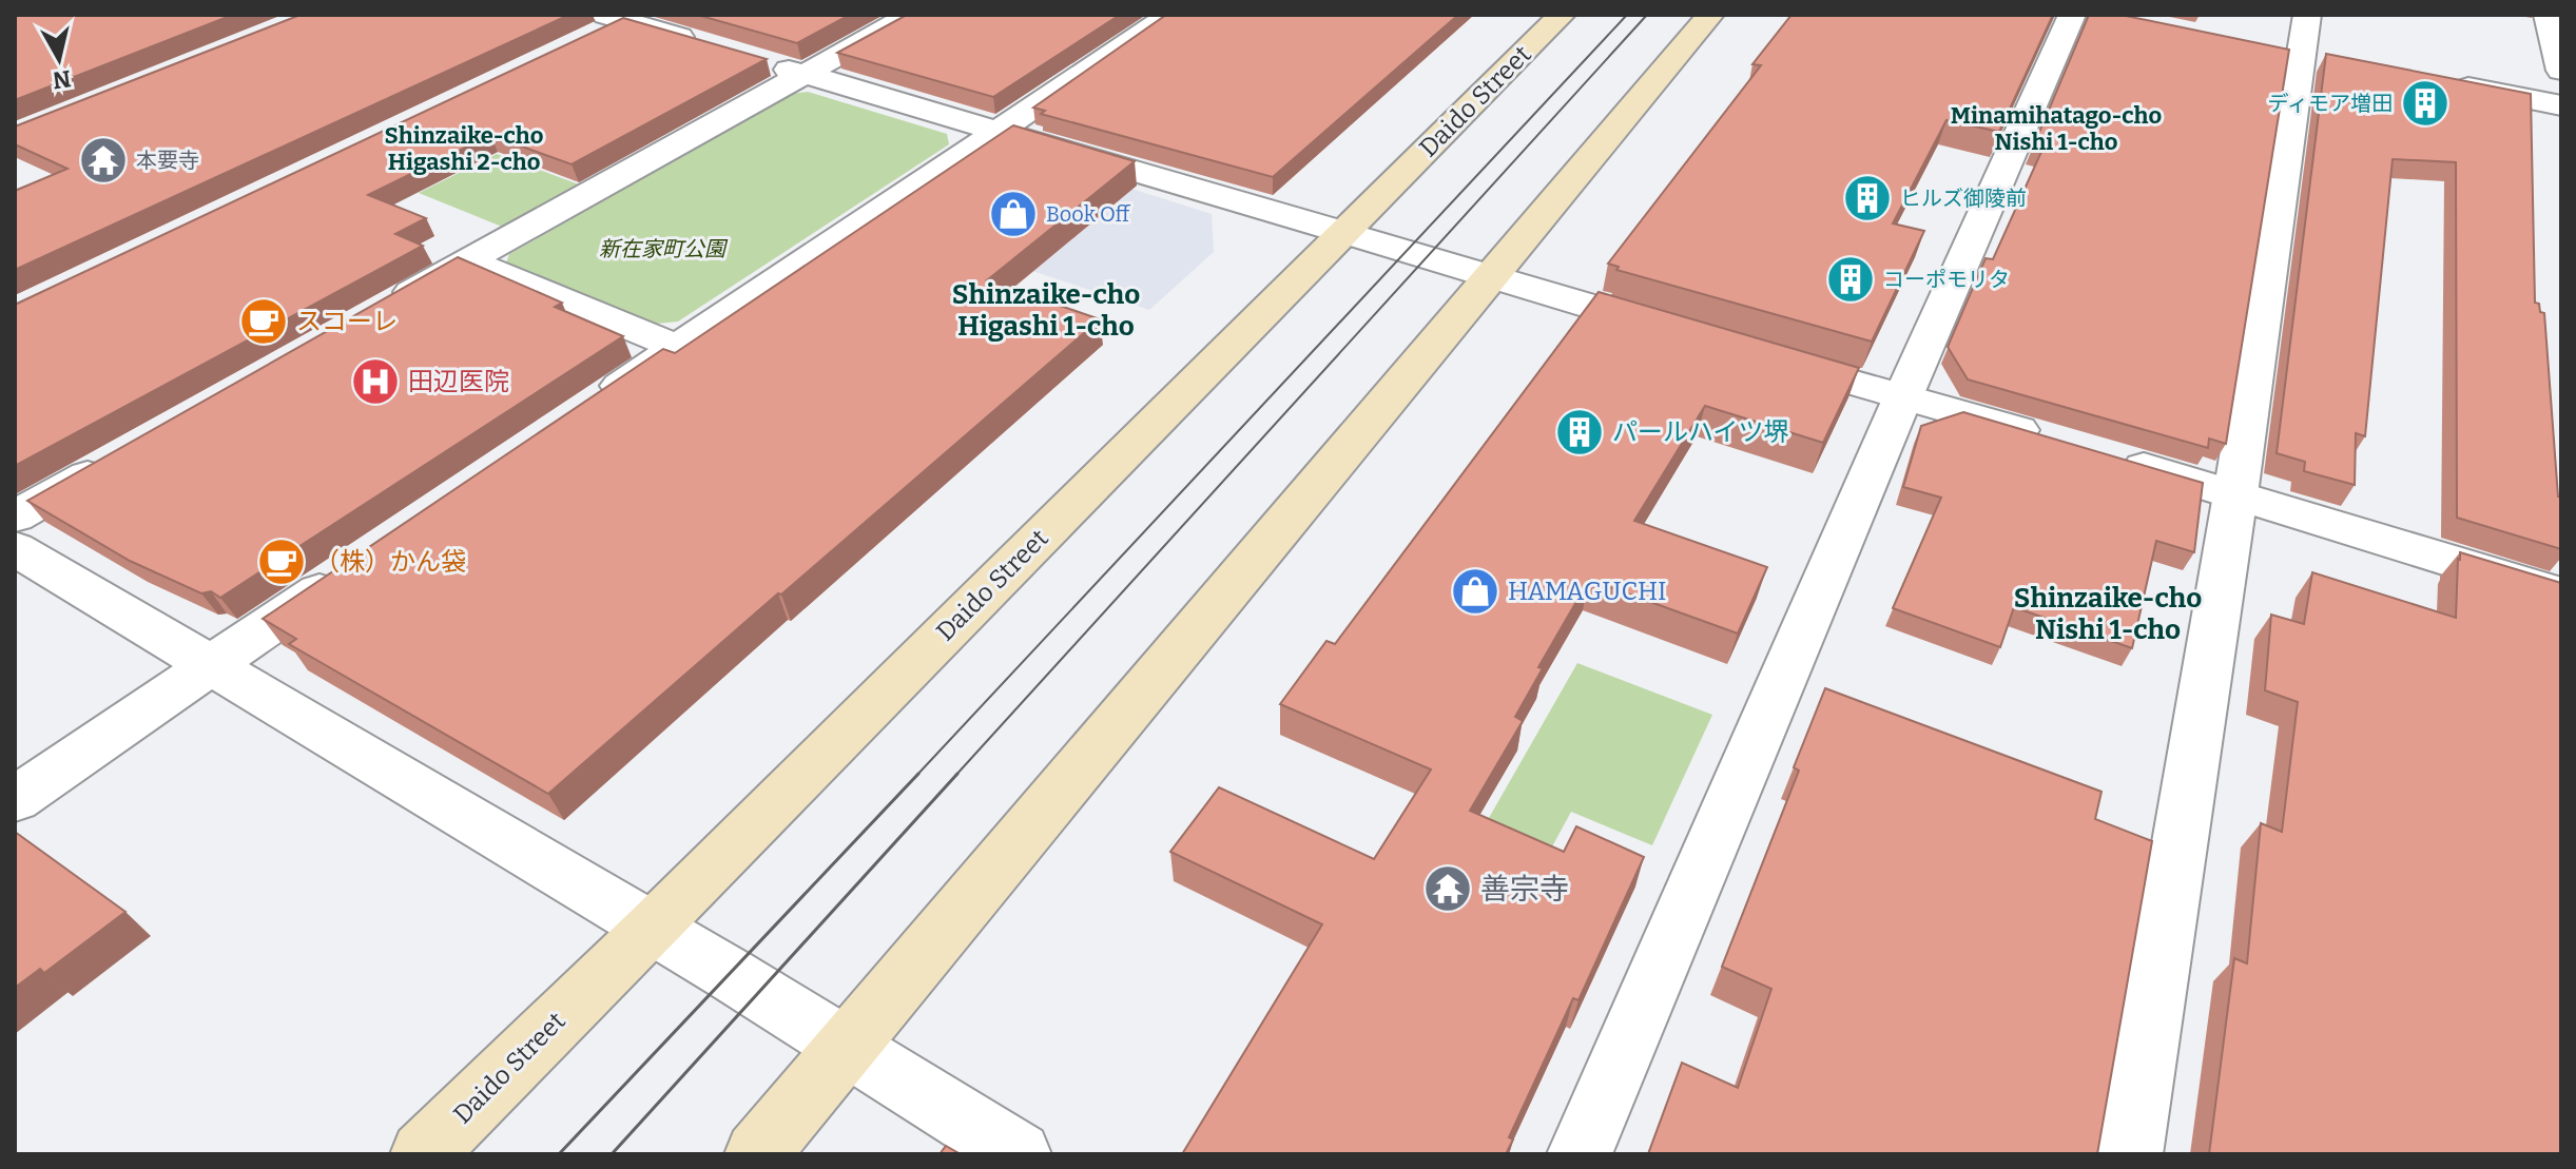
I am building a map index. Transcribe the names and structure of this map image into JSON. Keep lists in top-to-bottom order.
{
  "streets": {
    "main road": ["Daido Street"]
  },
  "districts": [
    "Minamihatago-cho Nishi 1-cho",
    "Shinzaike-cho Higashi 2-cho",
    "Shinzaike-cho Higashi 1-cho",
    "Shinzaike-cho Nishi 1-cho"
  ],
  "parks": ["新在家町公園"],
  "places": {
    "building": [
      "ディモア増田",
      "ヒルズ御陵前",
      "コーポモリタ",
      "パールハイツ堺"
    ],
    "temple": ["本要寺", "善宗寺"],
    "shop": ["Book Off", "HAMAGUCHI"],
    "cafe": ["スコーレ", "（株）かん袋"],
    "hospital": ["田辺医院"]
  },
  "north": "bottom"
}
